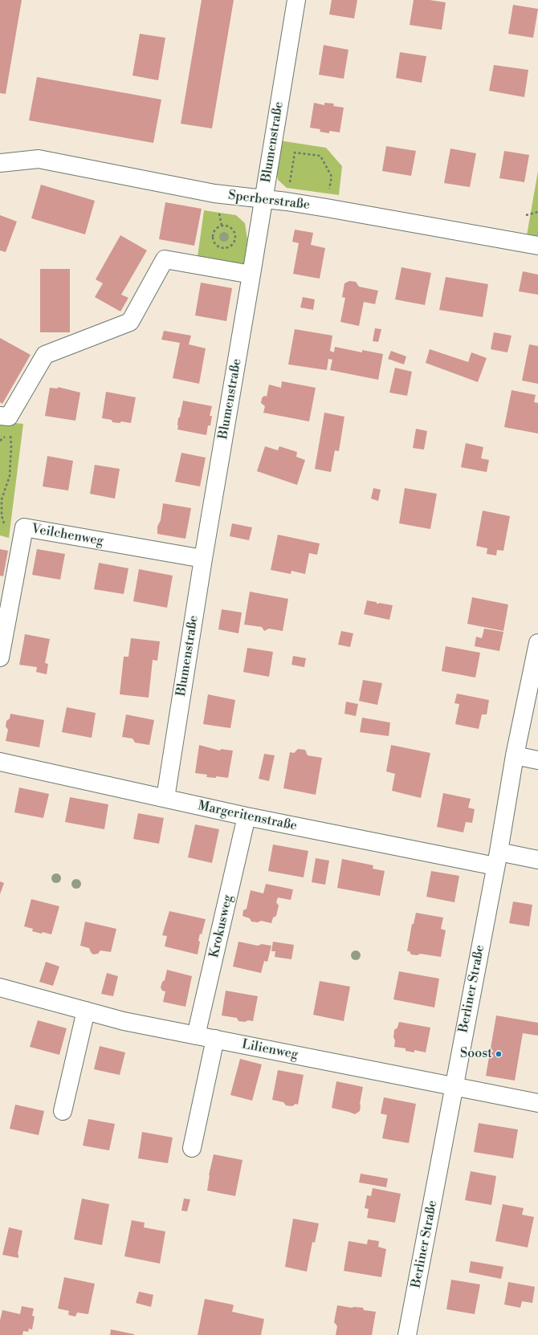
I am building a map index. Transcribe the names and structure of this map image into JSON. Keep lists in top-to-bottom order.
{
  "streets": {
    "street": [
      "Blumenstraße",
      "Sperberstraße",
      "Veilchenweg",
      "Margeritenstraße",
      "Krokusweg",
      "Berliner Straße",
      "Lilienweg"
    ]
  },
  "crossings": [
    ["Blumenstraße", "Sperberstraße"],
    ["Blumenstraße", "Veilchenweg"],
    ["Blumenstraße", "Margeritenstraße"],
    ["Margeritenstraße", "Krokusweg"],
    ["Margeritenstraße", "Berliner Straße"],
    ["Krokusweg", "Lilienweg"],
    ["Berliner Straße", "Lilienweg"]
  ],
  "places": ["Soost"]
}
